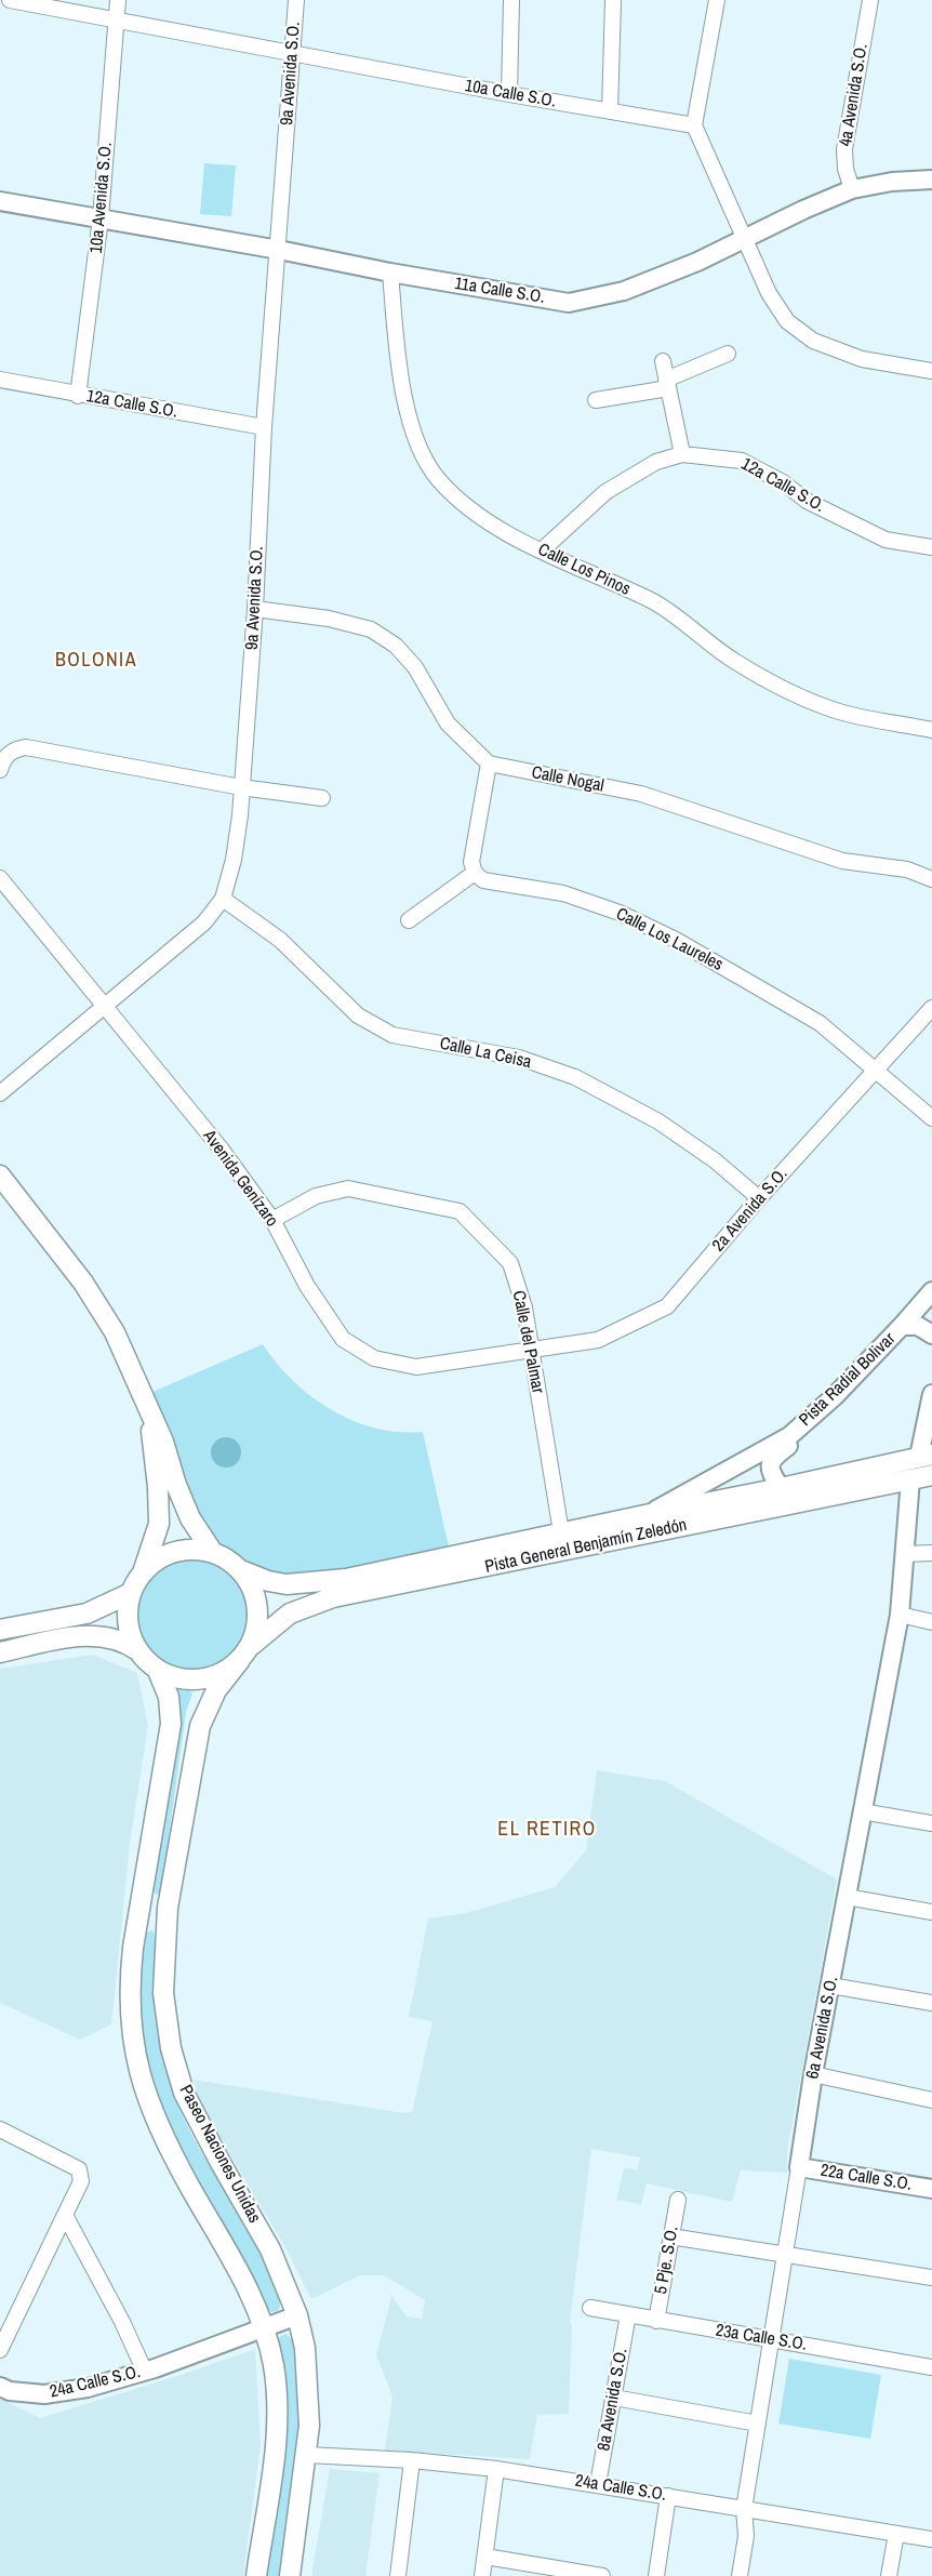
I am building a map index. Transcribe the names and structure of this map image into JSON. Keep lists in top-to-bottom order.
{
  "streets": {
    "main road": ["Pista General Benjamín Zeledón", "Paseo Naciones Unidas"],
    "street": [
      "9a Avenida S.O.",
      "10a Calle S.O.",
      "4a Avenida S.O.",
      "10a Avenida S.O.",
      "11a Calle S.O.",
      "12a Calle S.O.",
      "Calle Los Pinos",
      "Calle Nogal",
      "Calle Los Laureles",
      "Calle La Ceisa",
      "Avenida Genízaro",
      "2a Avenida S.O.",
      "Calle del Palmar",
      "Pista Radial Bolivar",
      "6a Avenida S.O.",
      "22a Calle S.O.",
      "5 Pje. S.O.",
      "23a Calle S.O.",
      "24a Calle S.O.",
      "8a Avenida S.O."
    ]
  },
  "crossings": [
    ["9a Avenida S.O.", "10a Calle S.O."],
    ["9a Avenida S.O.", "11a Calle S.O."],
    ["9a Avenida S.O.", "12a Calle S.O."],
    ["9a Avenida S.O.", "Calle La Ceisa"],
    ["9a Avenida S.O.", "Avenida Genízaro"],
    ["10a Calle S.O.", "10a Avenida S.O."],
    ["10a Avenida S.O.", "11a Calle S.O."],
    ["10a Avenida S.O.", "12a Calle S.O."],
    ["11a Calle S.O.", "Calle Los Pinos"],
    ["12a Calle S.O.", "Calle Los Pinos"],
    ["Calle Los Laureles", "2a Avenida S.O."],
    ["Calle La Ceisa", "2a Avenida S.O."],
    ["Avenida Genízaro", "2a Avenida S.O."],
    ["Avenida Genízaro", "Calle del Palmar"],
    ["2a Avenida S.O.", "Calle del Palmar"],
    ["Calle del Palmar", "Pista General Benjamín Zeledón"],
    ["Pista Radial Bolivar", "Pista General Benjamín Zeledón"],
    ["Pista General Benjamín Zeledón", "6a Avenida S.O."],
    ["Pista General Benjamín Zeledón", "Paseo Naciones Unidas"],
    ["6a Avenida S.O.", "22a Calle S.O."],
    ["6a Avenida S.O.", "23a Calle S.O."],
    ["6a Avenida S.O.", "24a Calle S.O."],
    ["Paseo Naciones Unidas", "24a Calle S.O."],
    ["5 Pje. S.O.", "23a Calle S.O."],
    ["23a Calle S.O.", "8a Avenida S.O."],
    ["24a Calle S.O.", "8a Avenida S.O."]
  ],
  "districts": ["BOLONIA", "EL RETIRO"]
}
